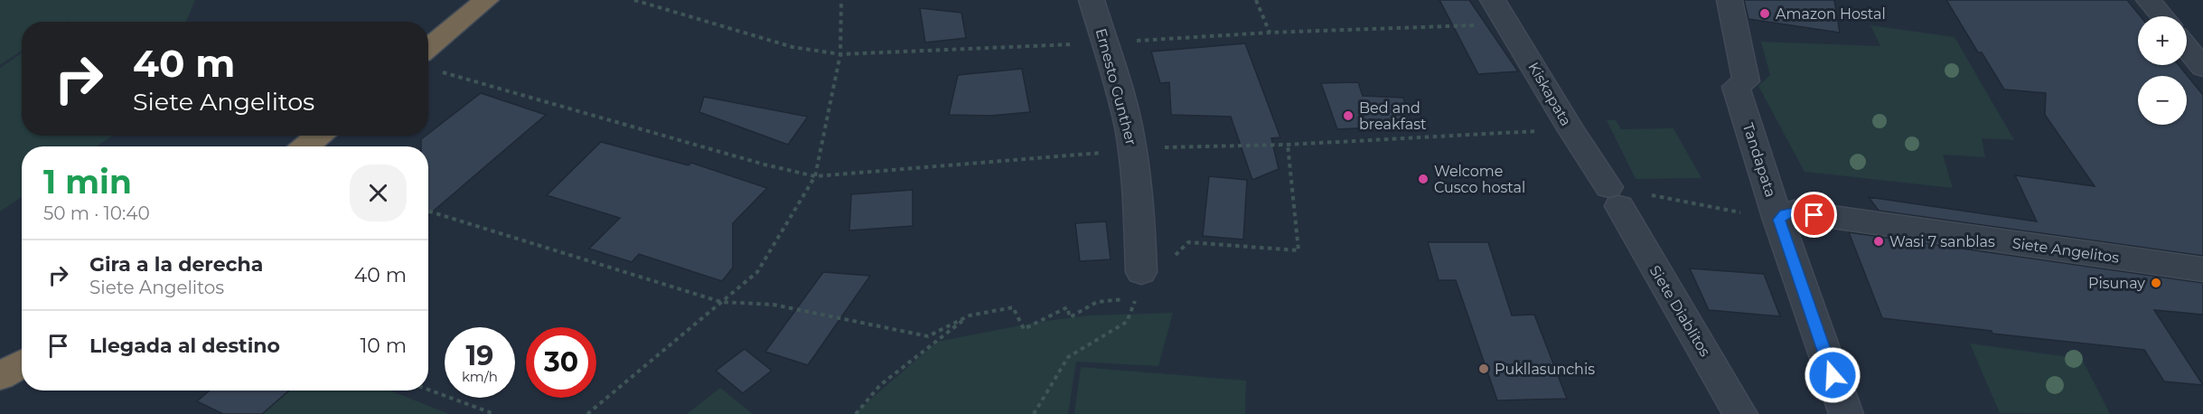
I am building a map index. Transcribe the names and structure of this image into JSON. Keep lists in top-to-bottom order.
{
  "streets": {
    "street": [
      "Ernesto Gunther",
      "Kiskapata",
      "Tandapata",
      "Siete Angelitos",
      "Siete Diablitos"
    ]
  },
  "crossings": [
    ["Kiskapata", "Siete Diablitos"],
    ["Tandapata", "Siete Angelitos"]
  ],
  "places": [
    "Amazon Hostal",
    "Bed and breakfast",
    "Welcome Cusco hostal",
    "Wasi 7 sanblas",
    "Pisunay",
    "Pukllasunchis"
  ],
  "page": {
    "map_buttons": ["+", "−"],
    "turn": ["40 m", "Siete Angelitos"],
    "heading": ["1 min", "50 m · 10:40"],
    "list": [
      {
        "name": "Gira a la derecha",
        "note": "Siete Angelitos",
        "value": "40 m"
      },
      {
        "name": "Llegada al destino",
        "value": "10 m"
      }
    ],
    "speed": "19 km/h",
    "limit": "30"
  }
}
